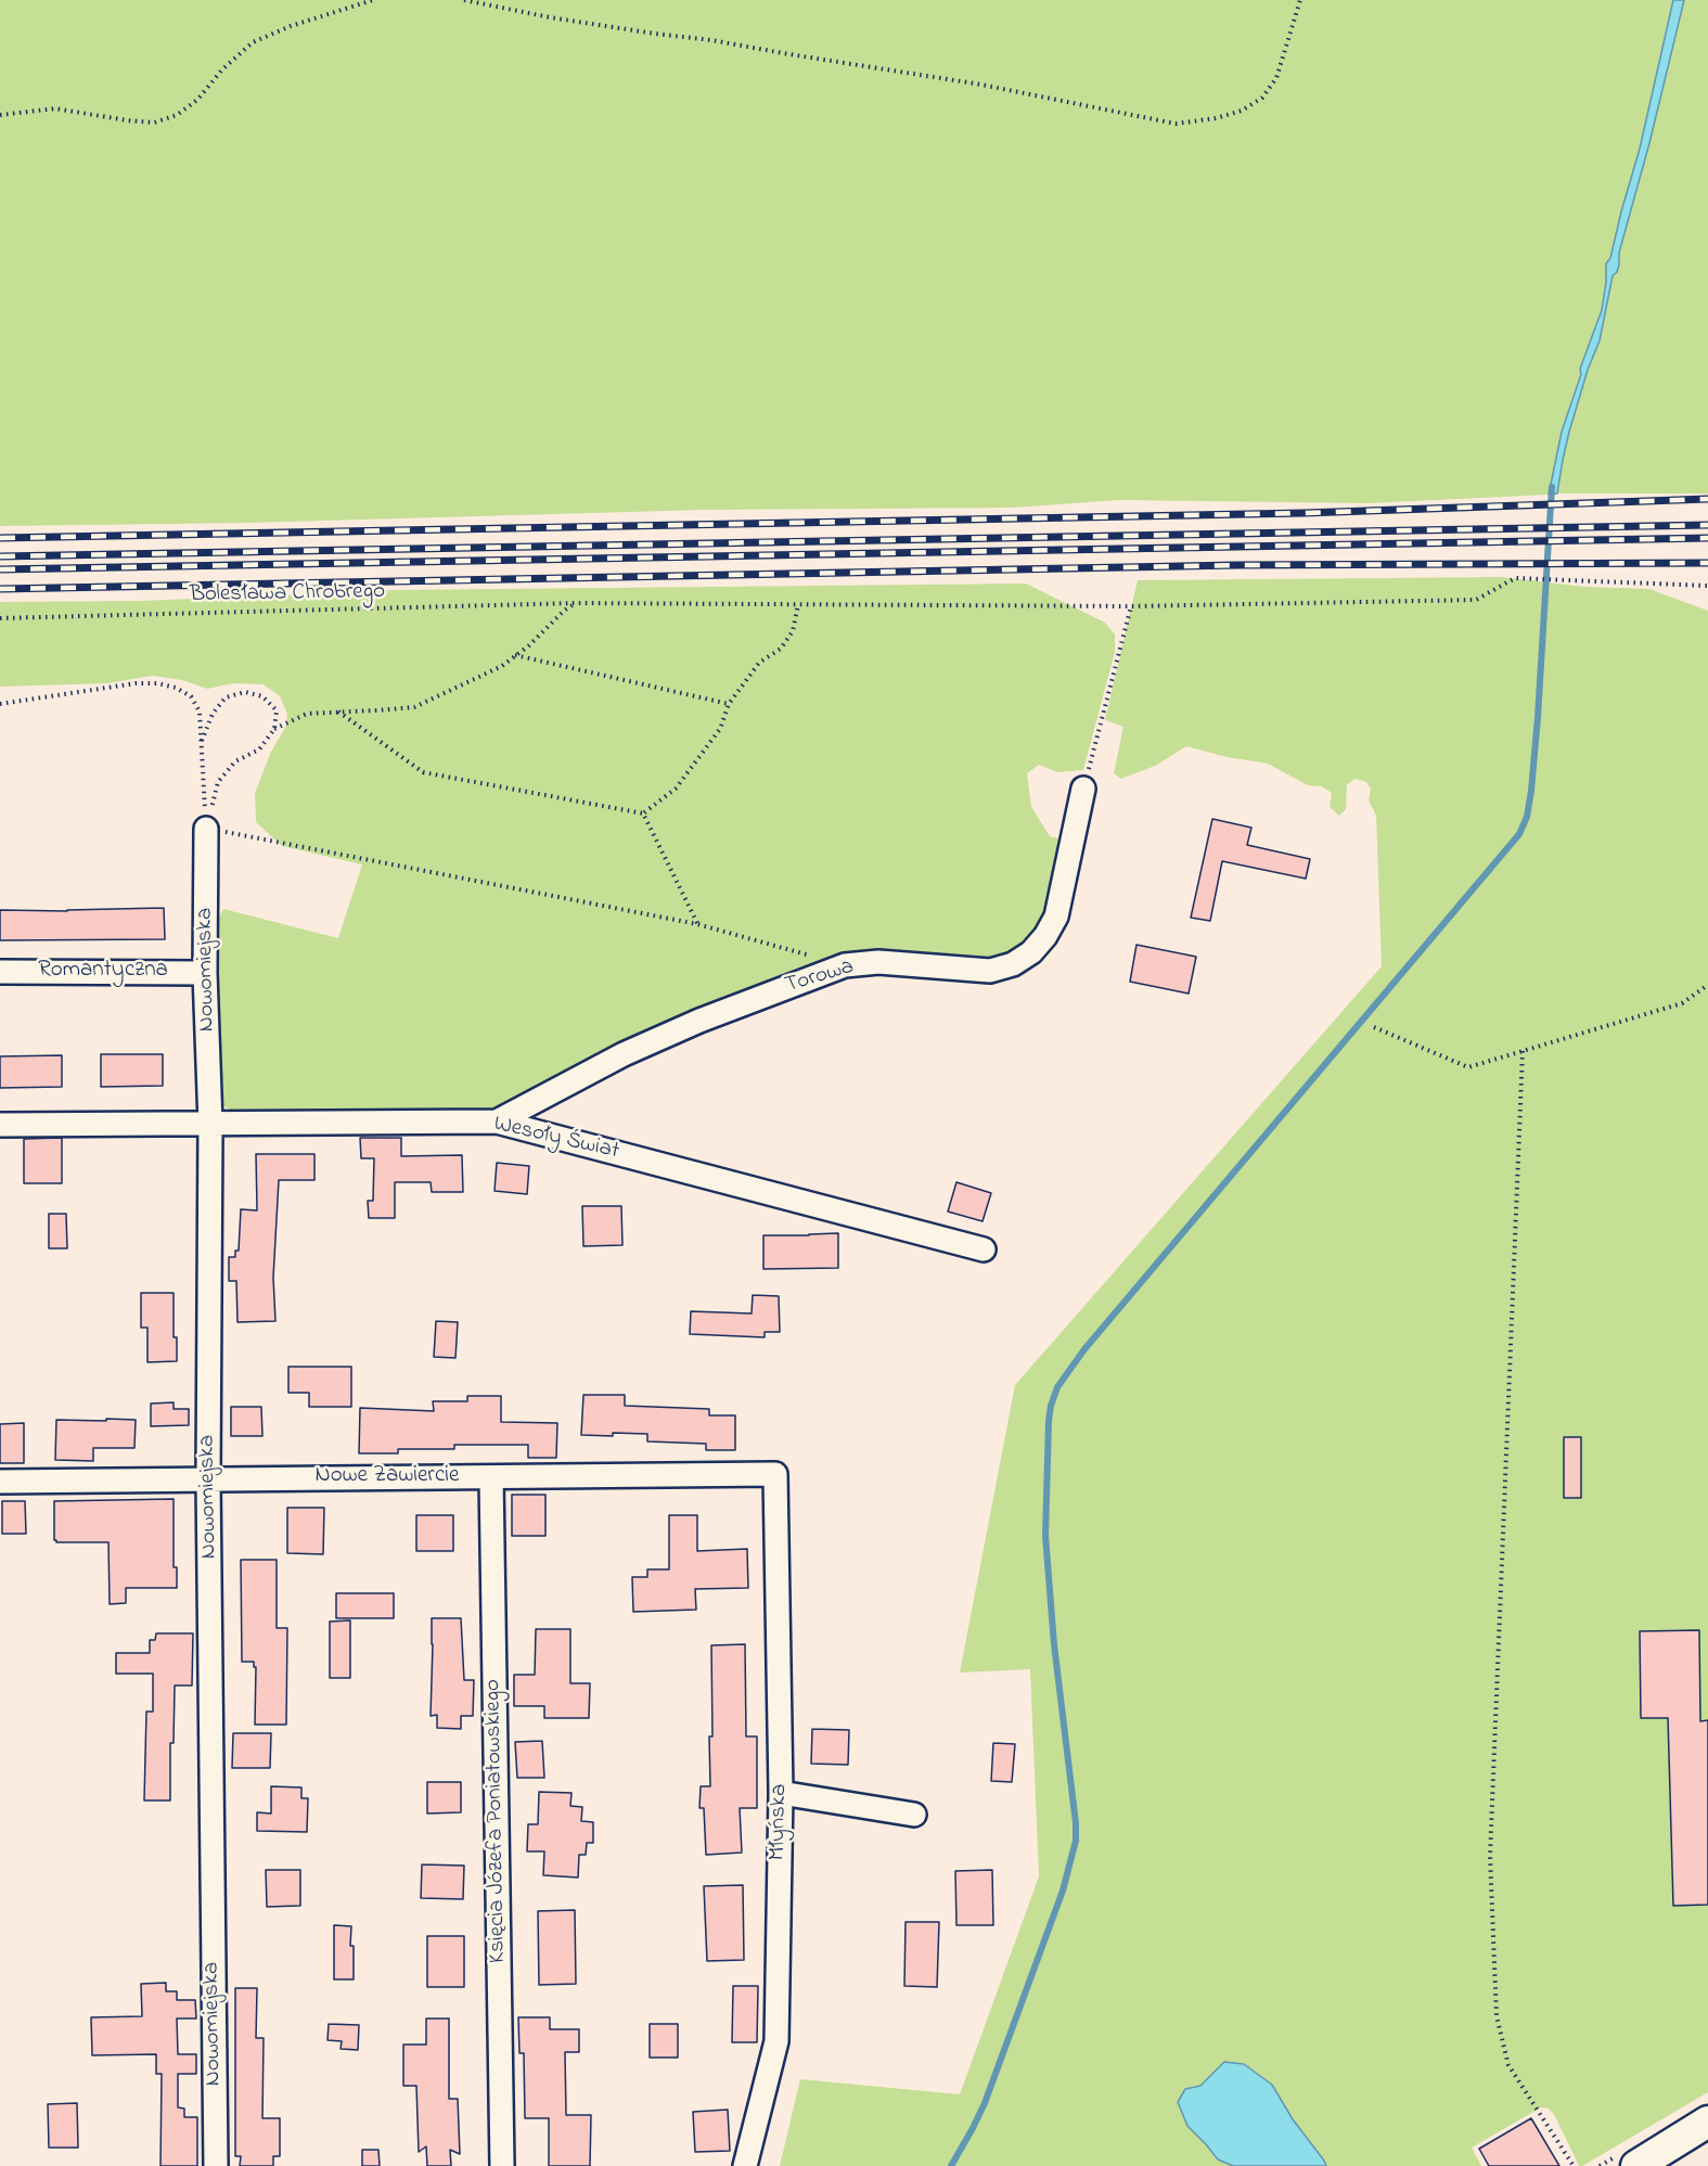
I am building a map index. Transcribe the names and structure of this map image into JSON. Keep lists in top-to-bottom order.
{
  "streets": {
    "street": [
      "Nowomiejska",
      "Romantyczna",
      "Torowa",
      "Wesoły Świat",
      "Nowe Zawiercie",
      "Księcia Józefa Poniatowskiego",
      "Młyńska"
    ],
    "path": ["Bolesława Chrobrego"]
  },
  "crossings": [
    ["Nowomiejska", "Romantyczna"],
    ["Nowomiejska", "Wesoły Świat"],
    ["Nowomiejska", "Nowe Zawiercie"],
    ["Torowa", "Wesoły Świat"],
    ["Nowe Zawiercie", "Księcia Józefa Poniatowskiego"],
    ["Nowe Zawiercie", "Młyńska"]
  ]
}
